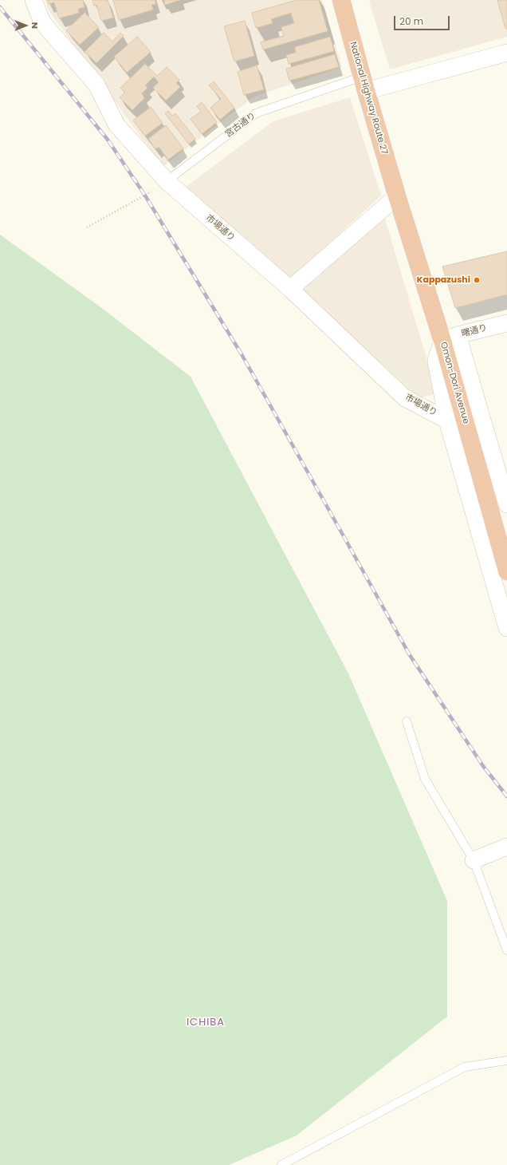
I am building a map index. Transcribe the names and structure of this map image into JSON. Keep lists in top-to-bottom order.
{
  "streets": {
    "highway": ["National Highway Route 27", "Omon-Dori Avenue"],
    "street": ["宮古通り", "市場通り", "曙通り"]
  },
  "crossings": [
    ["National Highway Route 27", "宮古通り"],
    ["National Highway Route 27", "Omon-Dori Avenue"],
    ["宮古通り", "市場通り"],
    ["曙通り", "Omon-Dori Avenue"]
  ],
  "districts": ["ICHIBA"],
  "places": ["Kappazushi"],
  "scale_bar": "20 m",
  "north": "right"
}
